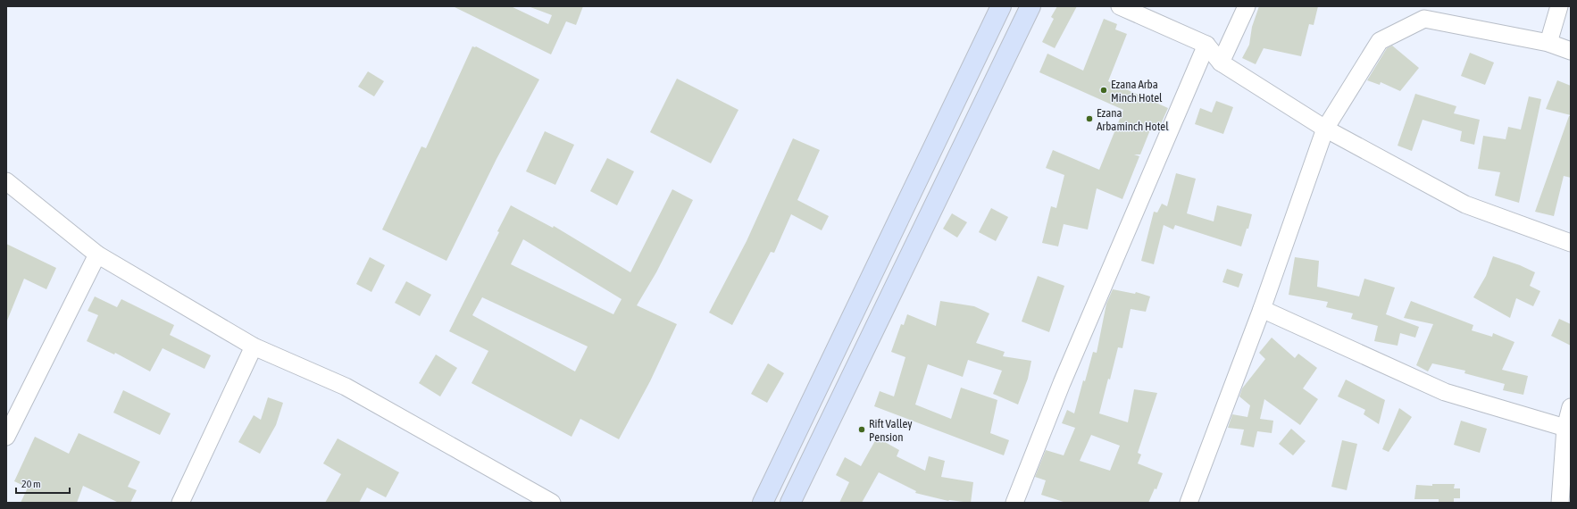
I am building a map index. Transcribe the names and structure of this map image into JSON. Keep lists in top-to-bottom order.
{
  "places": ["Ezana Arba Minch Hotel", "Ezana Arbaminch Hotel", "Rift Valley Pension"],
  "scale_bar": "20 m"
}
